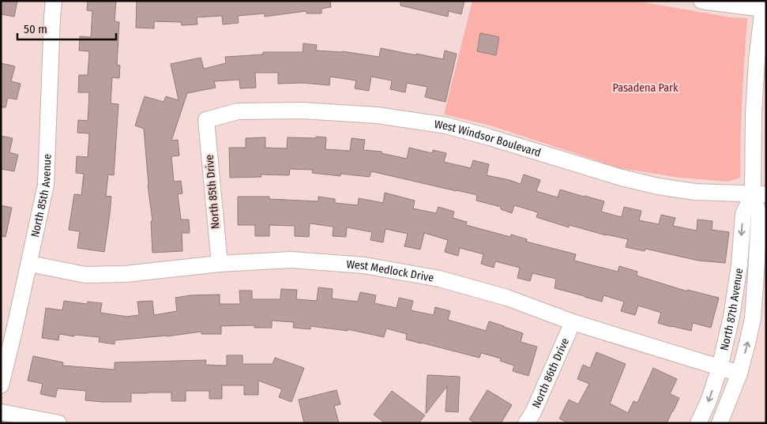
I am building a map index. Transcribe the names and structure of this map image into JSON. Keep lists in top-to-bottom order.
{
  "streets": {
    "street": [
      "West Windsor Boulevard",
      "North 85th Drive",
      "North 85th Avenue",
      "West Medlock Drive",
      "North 87th Avenue",
      "North 86th Drive"
    ]
  },
  "crossings": [
    ["West Windsor Boulevard", "North 85th Drive"],
    ["West Windsor Boulevard", "North 87th Avenue"],
    ["North 85th Drive", "West Medlock Drive"],
    ["North 85th Avenue", "West Medlock Drive"],
    ["West Medlock Drive", "North 87th Avenue"],
    ["West Medlock Drive", "North 86th Drive"]
  ],
  "parks": ["Pasadena Park"],
  "scale_bar": "50 m"
}
